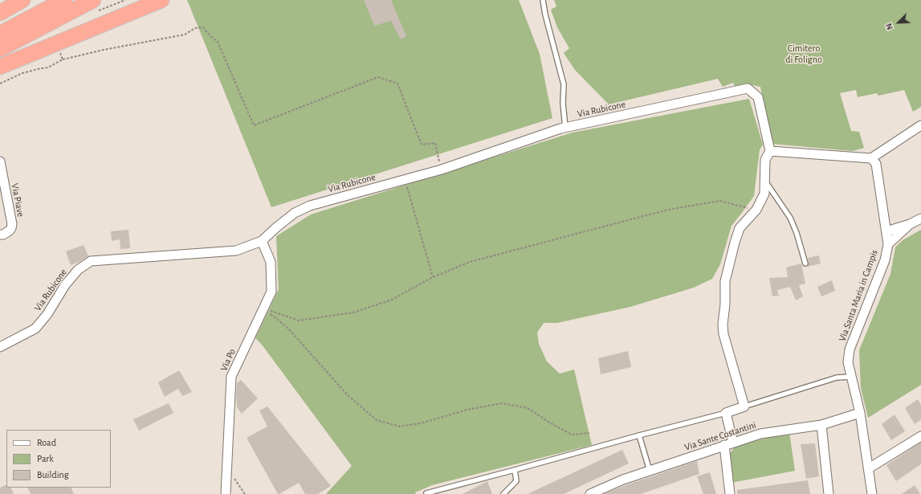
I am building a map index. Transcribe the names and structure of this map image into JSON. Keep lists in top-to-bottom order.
{
  "streets": {
    "street": [
      "Via Rubicone",
      "Via Piave",
      "Via Santa Maria in Campis",
      "Via Po",
      "Via Sante Costantini"
    ]
  },
  "crossings": [
    ["Via Rubicone", "Via Po"],
    ["Via Santa Maria in Campis", "Via Sante Costantini"]
  ],
  "parks": ["Cimitero di Foligno"],
  "legend": ["Road", "Park", "Building"],
  "north": "bottom left"
}
